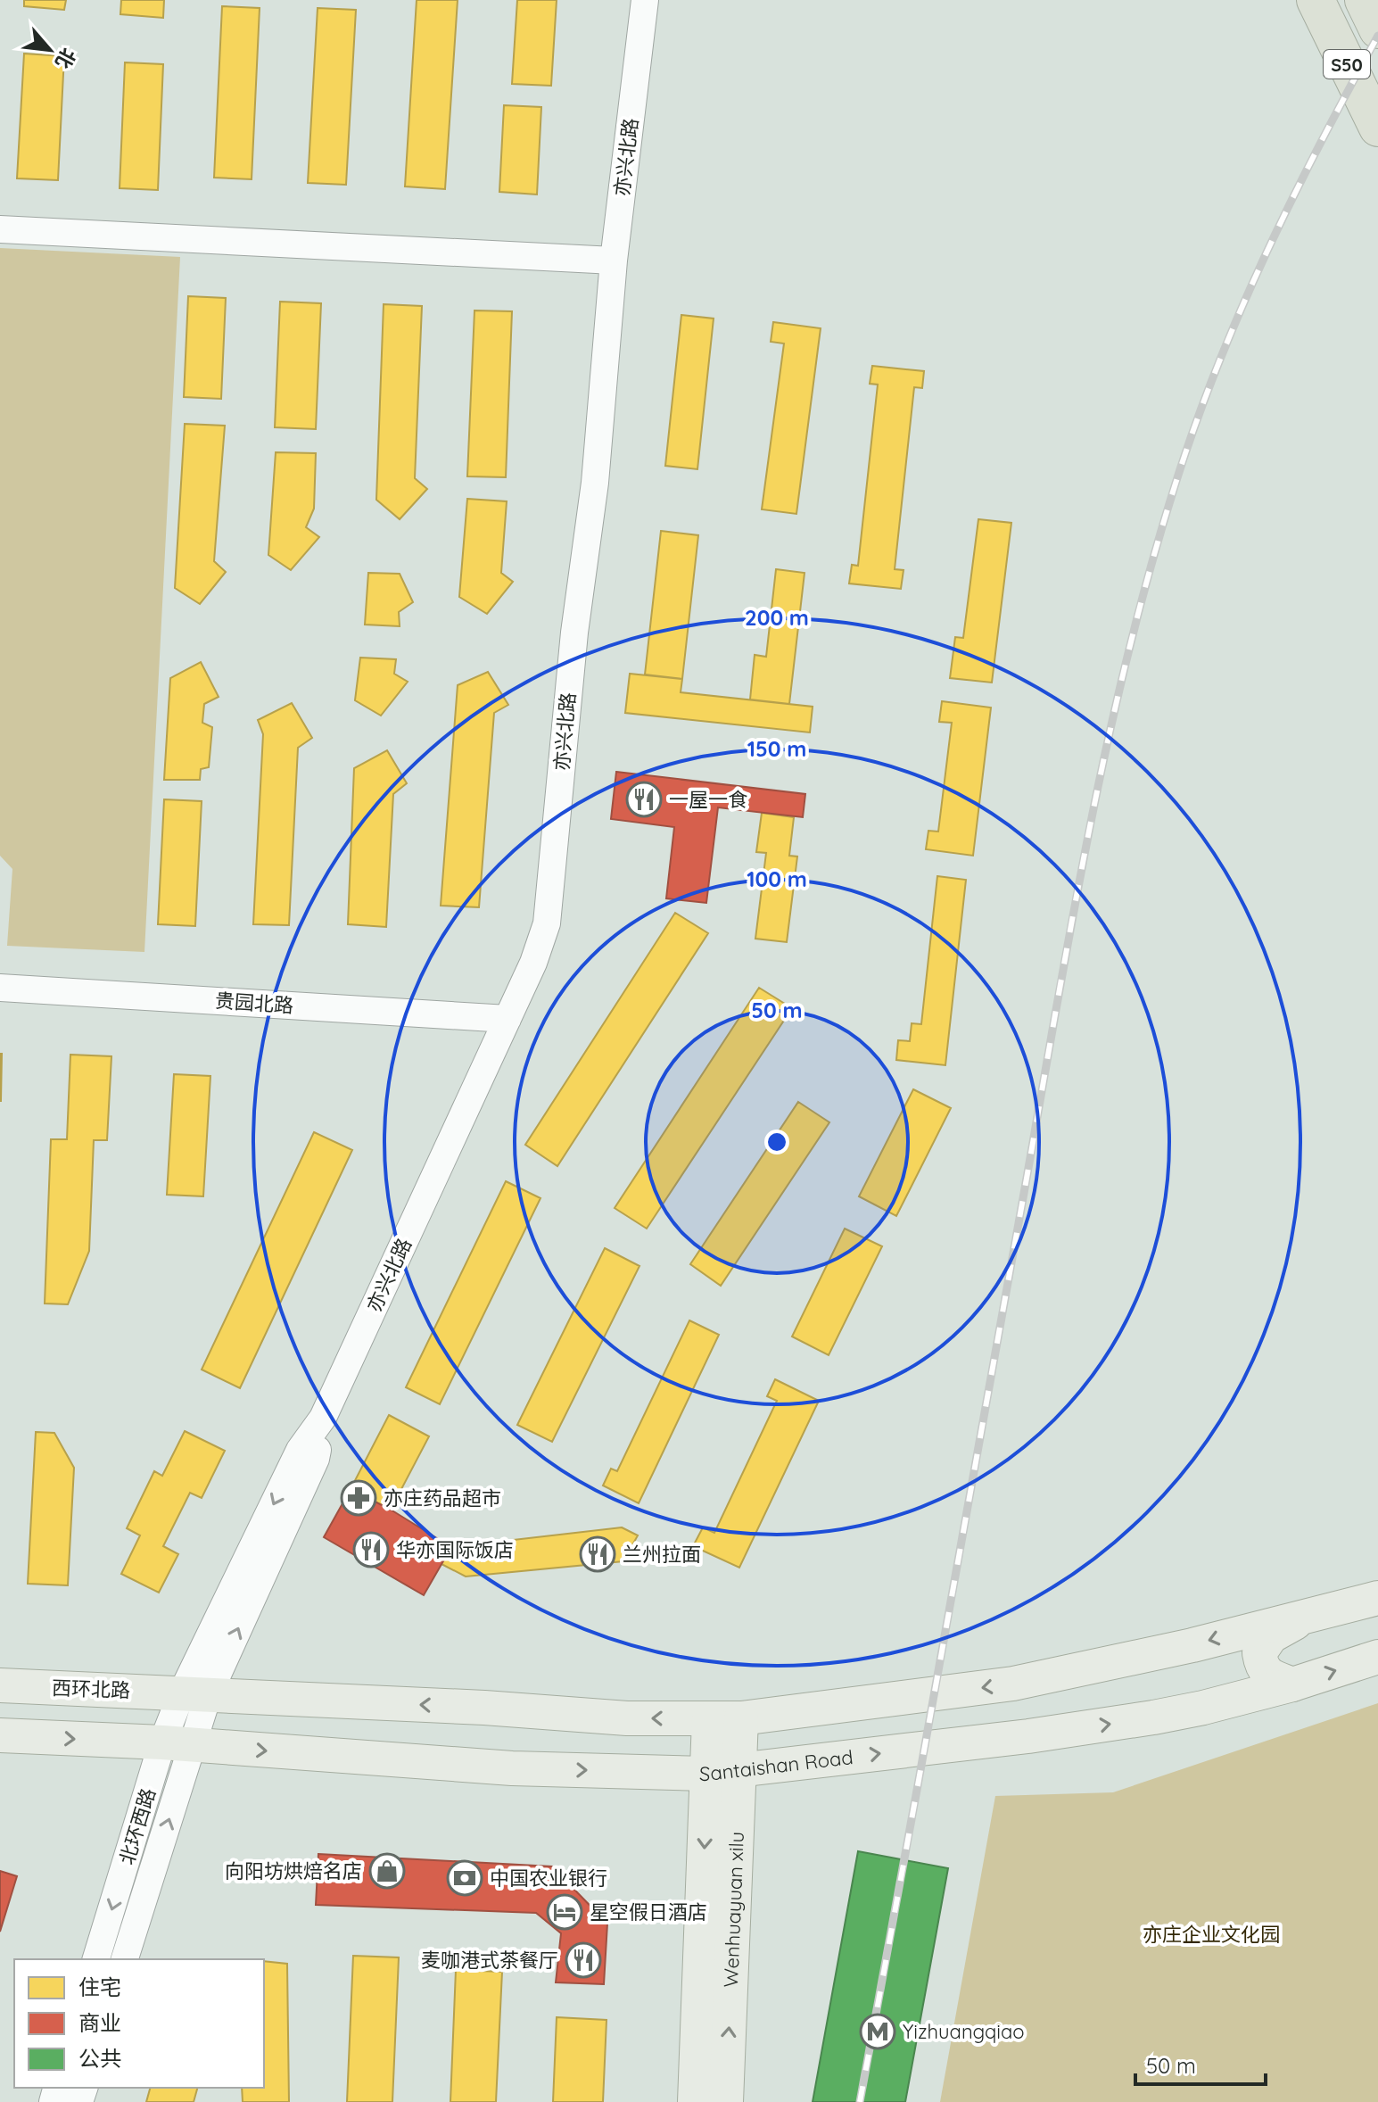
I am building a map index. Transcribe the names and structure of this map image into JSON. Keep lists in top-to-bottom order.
{
  "streets": {
    "highway": ["S50"],
    "main road": ["西环北路", "Santaishan Road", "Wenhuayuan xilu"],
    "street": ["亦兴北路", "贵园北路", "北环西路"]
  },
  "crossings": [
    ["亦兴北路", "贵园北路"],
    ["亦兴北路", "西环北路"],
    ["亦兴北路", "北环西路"],
    ["西环北路", "北环西路"],
    ["Santaishan Road", "北环西路"],
    ["Santaishan Road", "Wenhuayuan xilu"]
  ],
  "parks": ["亦庄企业文化园"],
  "places": {
    "restaurant": [
      "一屋一食",
      "华亦国际饭店",
      "兰州拉面",
      "麦咖港式茶餐厅"
    ],
    "pharmacy": ["亦庄药品超市"],
    "shop": ["向阳坊烘焙名店"],
    "bank": ["中国农业银行"],
    "hotel": ["星空假日酒店"],
    "metro station": ["Yizhuangqiao"]
  },
  "legend": ["住宅", "商业", "公共"],
  "scale_bar": "50 m",
  "north": "bottom right",
  "rings": [
    "200 m",
    "150 m",
    "100 m",
    "50 m"
  ]
}
